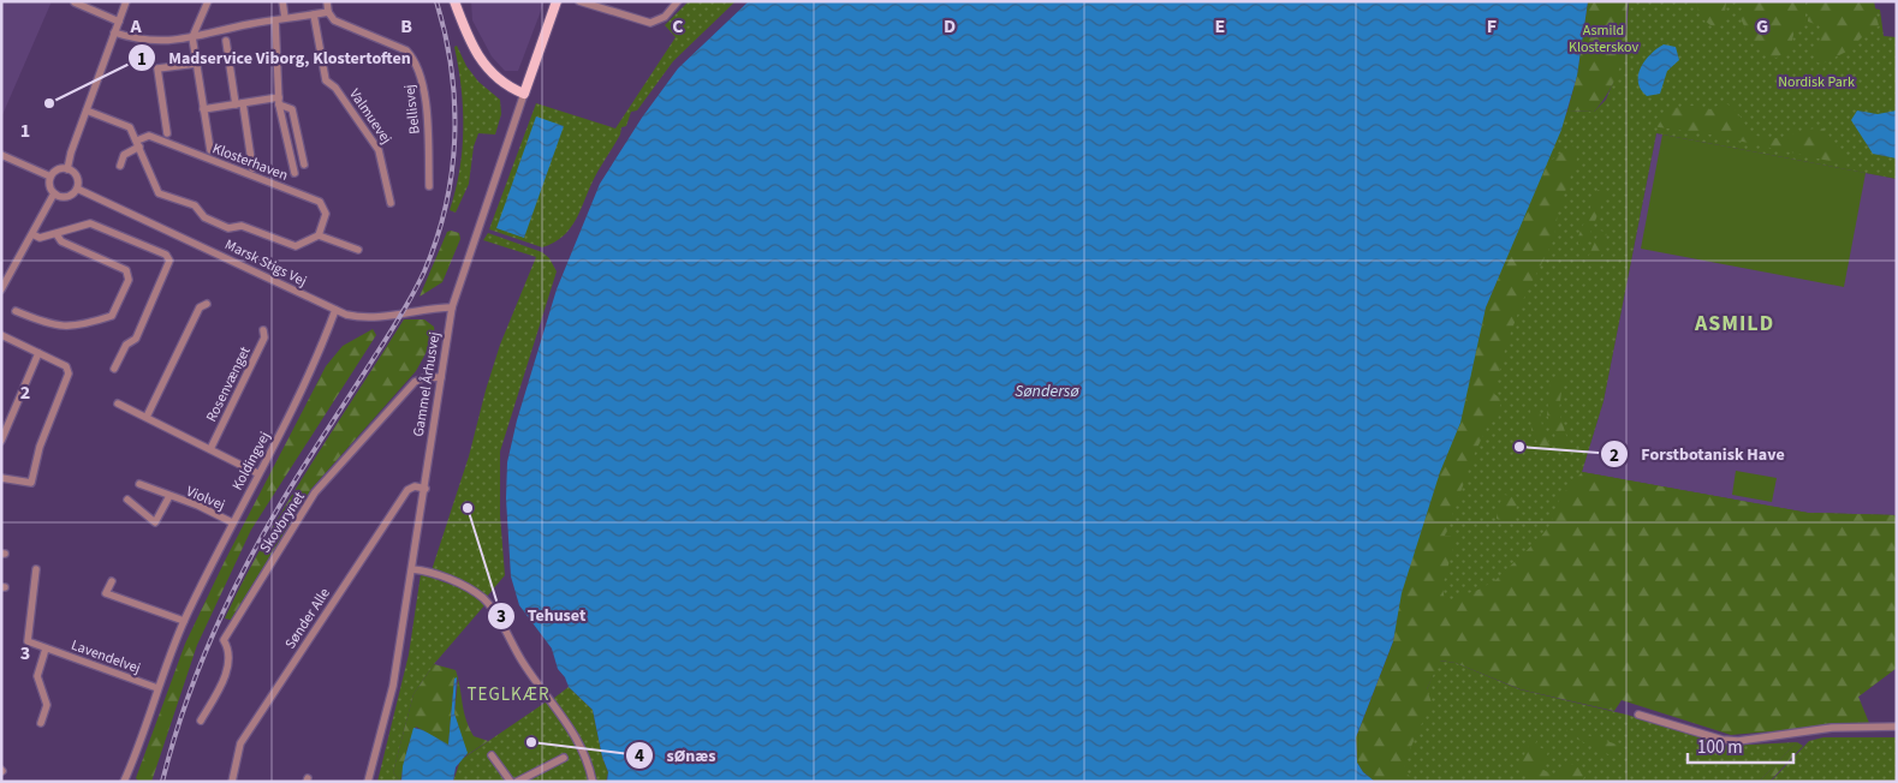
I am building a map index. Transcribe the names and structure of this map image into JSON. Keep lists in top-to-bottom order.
{
  "streets": {
    "main road": ["Gammel Århusvej"],
    "street": [
      "Bellisvej",
      "Valmuevej",
      "Klosterhaven",
      "Marsk Stigs Vej",
      "Rosenvænget",
      "Koldingvej",
      "Violvej",
      "Skovbrynet",
      "Sønder Alle",
      "Lavendelvej"
    ]
  },
  "crossings": [
    ["Marsk Stigs Vej", "Gammel Århusvej"],
    ["Marsk Stigs Vej", "Koldingvej"],
    ["Gammel Århusvej", "Skovbrynet"],
    ["Gammel Århusvej", "Sønder Alle"],
    ["Koldingvej", "Violvej"],
    ["Koldingvej", "Lavendelvej"]
  ],
  "districts": ["ASMILD", "TEGLKÆR"],
  "water": ["Søndersø"],
  "parks": ["Asmild Klosterskov", "Nordisk Park"],
  "places": [
    "Madservice Viborg, Klostertoften",
    "Forstbotanisk Have",
    "Tehuset",
    "sØnæs"
  ],
  "scale_bar": "100 m",
  "grid": {
    "columns": [
      "A",
      "B",
      "C",
      "D",
      "E",
      "F",
      "G"
    ],
    "rows": ["1", "2", "3"]
  }
}
